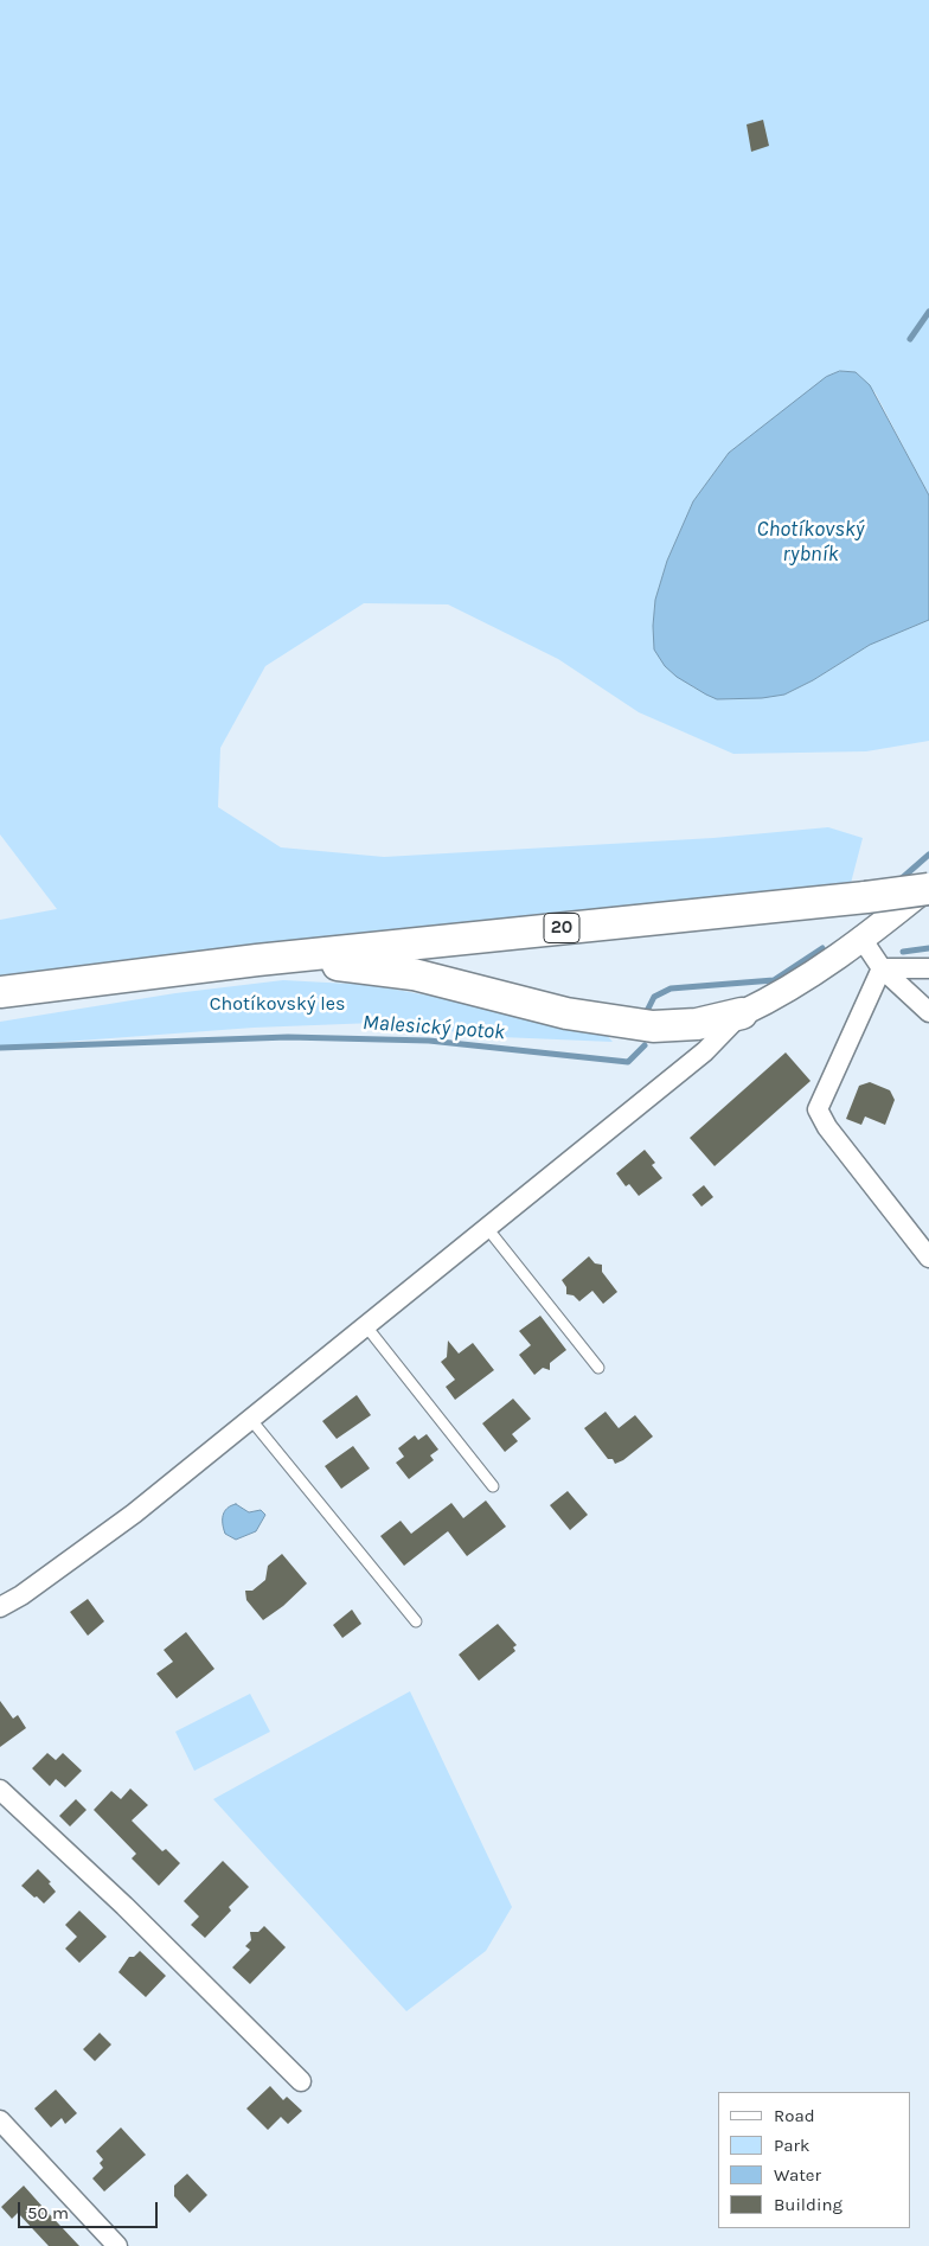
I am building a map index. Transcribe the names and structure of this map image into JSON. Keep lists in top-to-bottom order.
{
  "streets": {
    "main road": ["20"]
  },
  "water": ["Chotíkovský rybník", "Malesický potok"],
  "parks": ["Chotíkovský les"],
  "legend": [
    "Road",
    "Park",
    "Water",
    "Building"
  ],
  "scale_bar": "50 m"
}
